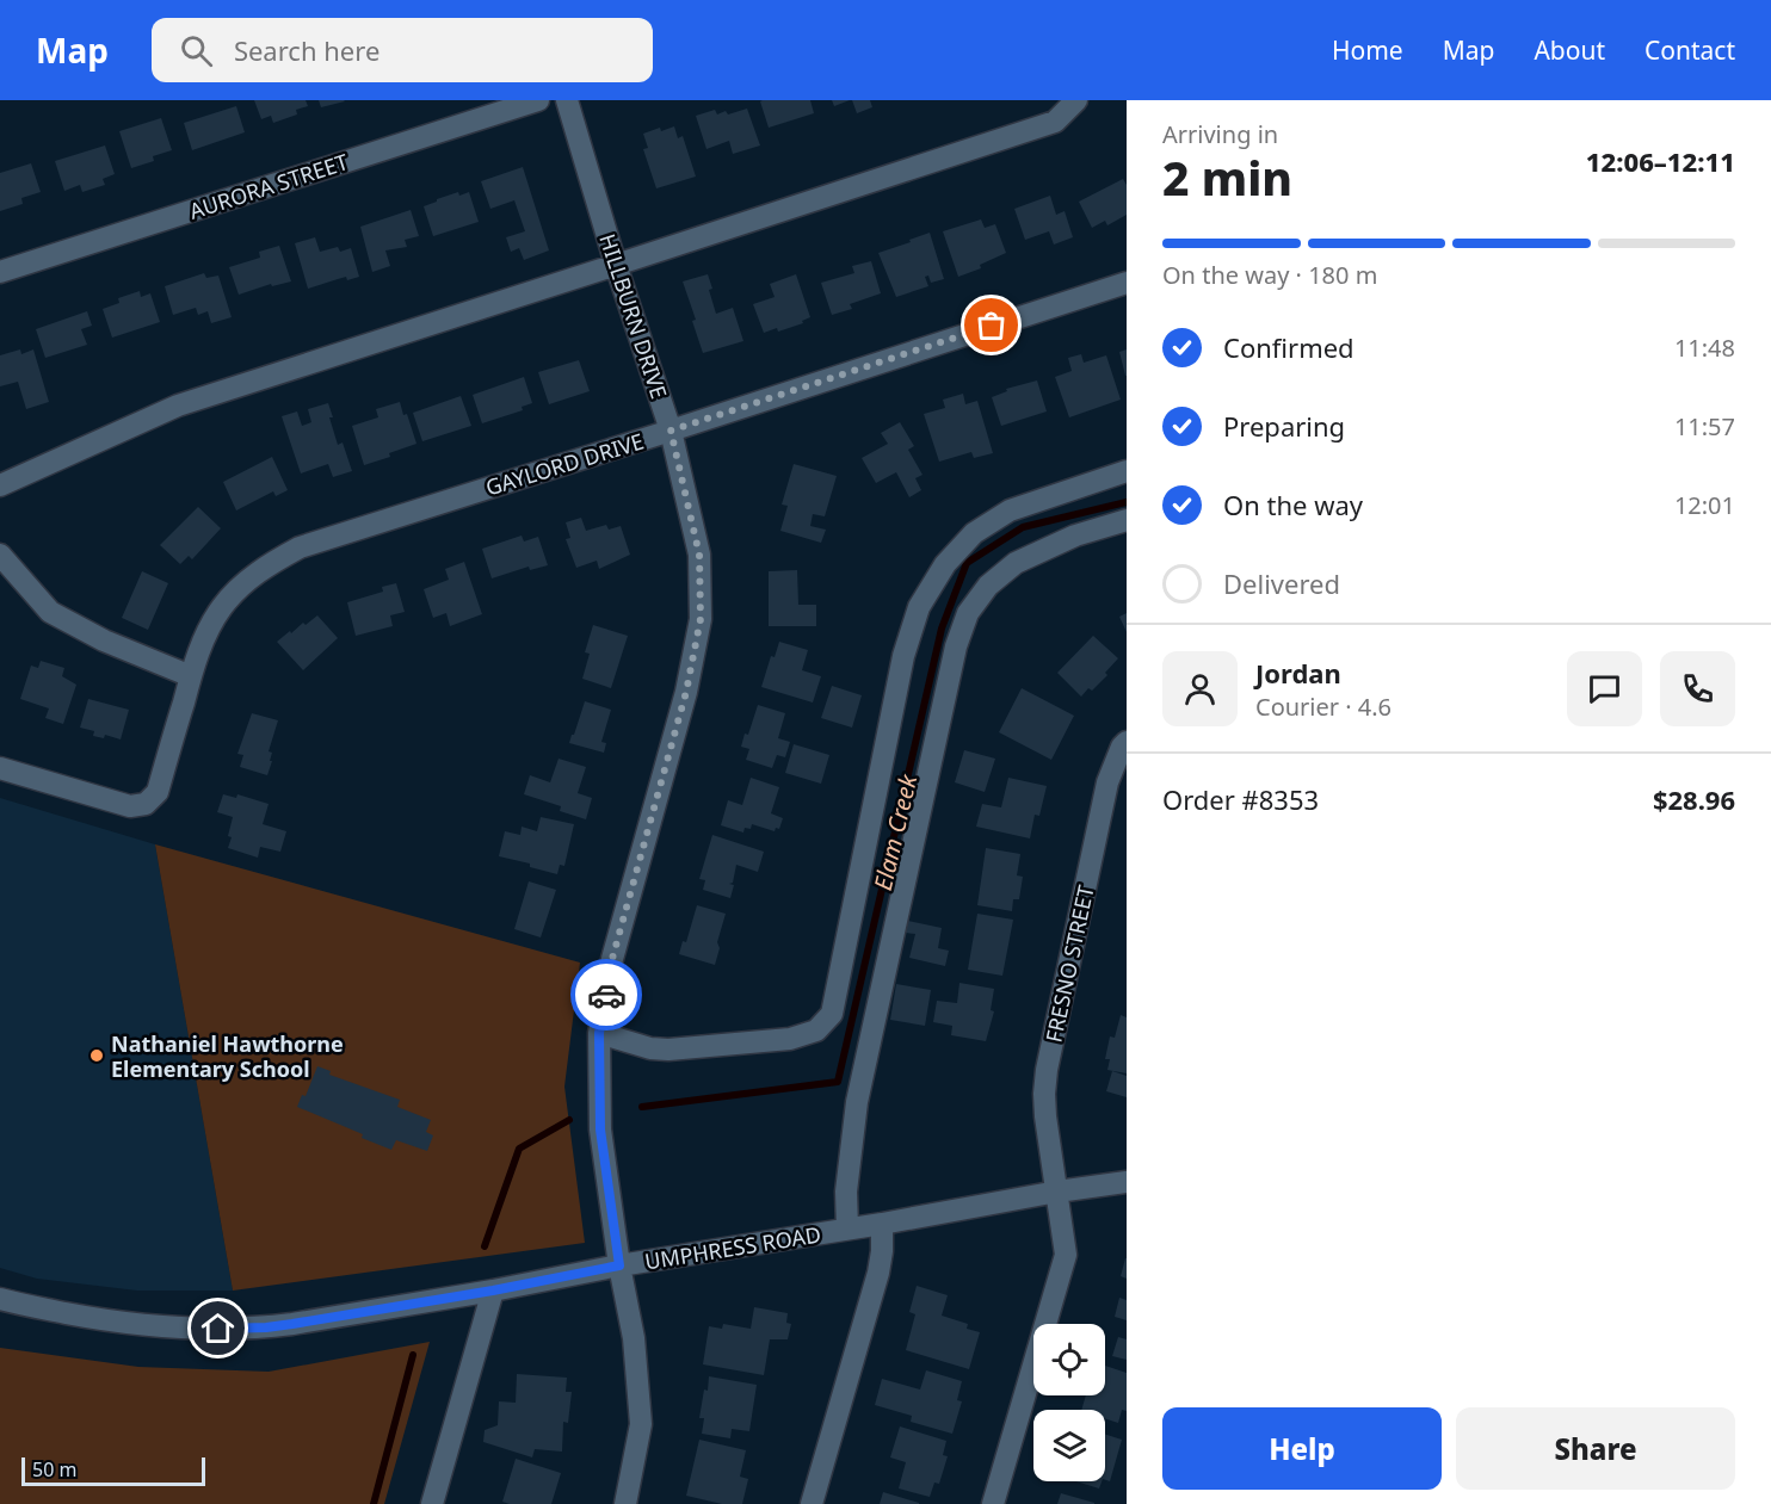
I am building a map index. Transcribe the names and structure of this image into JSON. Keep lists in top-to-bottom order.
{
  "streets": {
    "street": [
      "AURORA STREET",
      "HILLBURN DRIVE",
      "GAYLORD DRIVE",
      "FRESNO STREET",
      "UMPHRESS ROAD"
    ]
  },
  "crossings": [
    ["HILLBURN DRIVE", "GAYLORD DRIVE"],
    ["HILLBURN DRIVE", "UMPHRESS ROAD"],
    ["FRESNO STREET", "UMPHRESS ROAD"]
  ],
  "water": ["Elam Creek"],
  "places": ["Nathaniel Hawthorne Elementary School"],
  "scale_bar": "50 m",
  "page": {
    "header": "Map",
    "search": "Search here",
    "nav": [
      "Home",
      "Map",
      "About",
      "Contact"
    ],
    "heading": ["2 min", "Arriving in", "12:06–12:11"],
    "panel": [
      "Jordan",
      "Courier · 4.6",
      "Order #8353",
      "$28.96"
    ],
    "bar": "On the way · 180 m",
    "list": [
      ["Confirmed", "11:48"],
      ["Preparing", "11:57"],
      ["On the way", "12:01"],
      "Delivered"
    ],
    "buttons": ["Help", "Share"],
    "scale": "50 m"
  }
}
